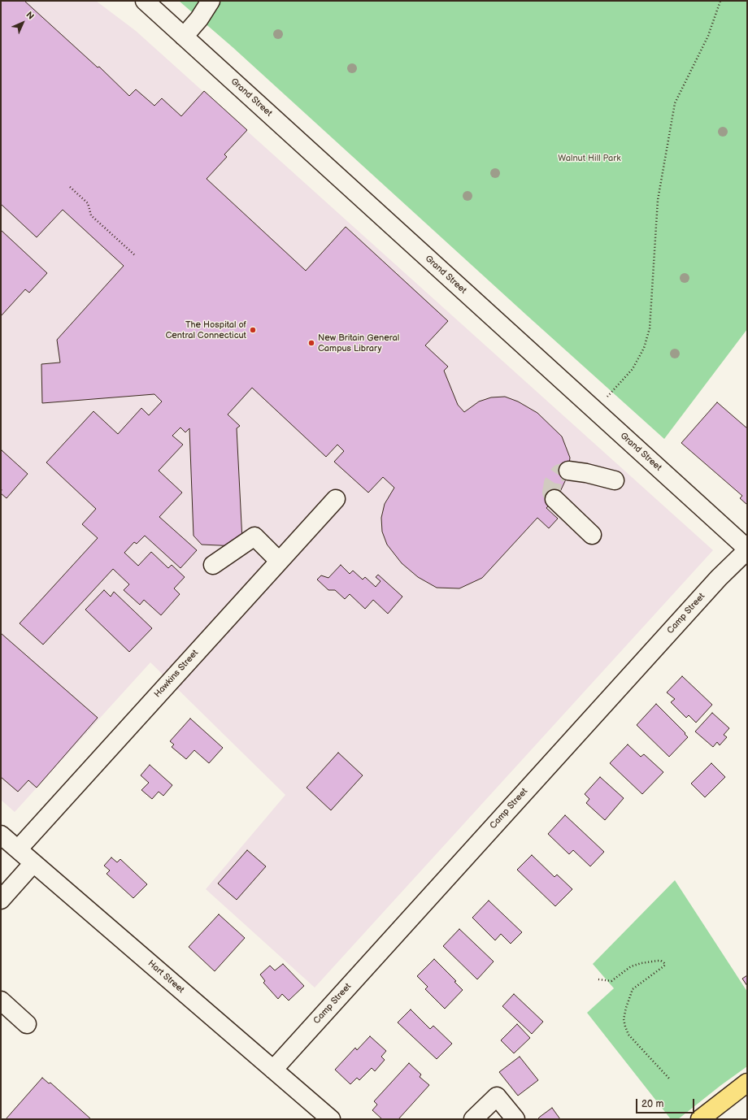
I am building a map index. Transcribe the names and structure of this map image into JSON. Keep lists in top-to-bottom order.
{
  "streets": {
    "street": [
      "Grand Street",
      "Camp Street",
      "Hawkins Street",
      "Hart Street"
    ]
  },
  "crossings": [
    ["Grand Street", "Camp Street"],
    ["Camp Street", "Hart Street"],
    ["Hawkins Street", "Hart Street"]
  ],
  "parks": ["Walnut Hill Park"],
  "places": ["The Hospital of Central Connecticut", "New Britain General Campus Library"],
  "scale_bar": "20 m",
  "north": "top right"
}
